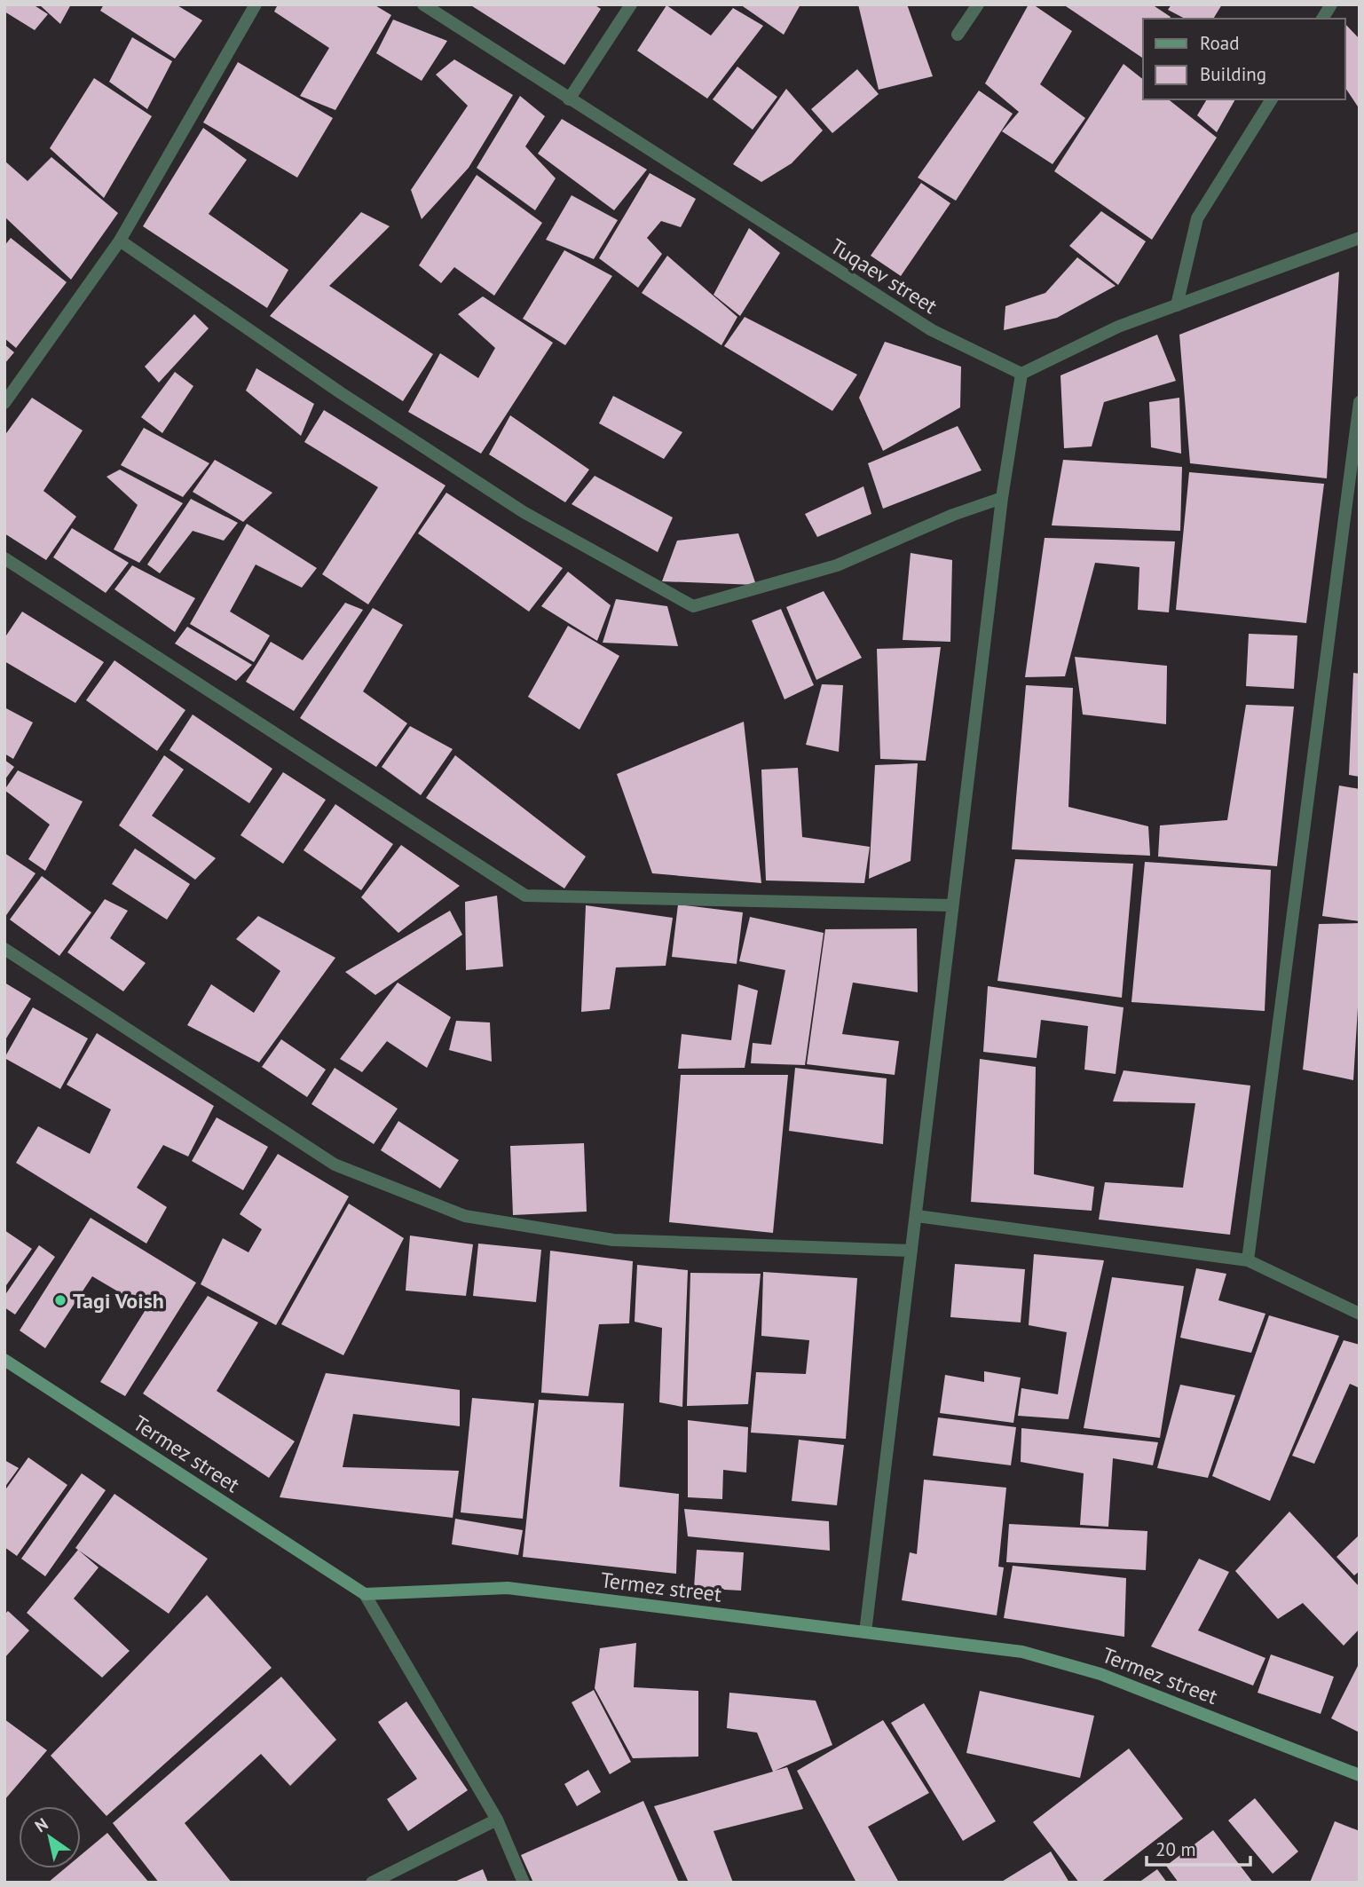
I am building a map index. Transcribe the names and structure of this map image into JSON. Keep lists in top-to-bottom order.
{
  "streets": {
    "main road": ["Termez street"],
    "street": ["Tuqaev street"]
  },
  "places": ["Tagi Voish"],
  "legend": ["Road", "Building"],
  "scale_bar": "20 m",
  "north": "top left"
}
